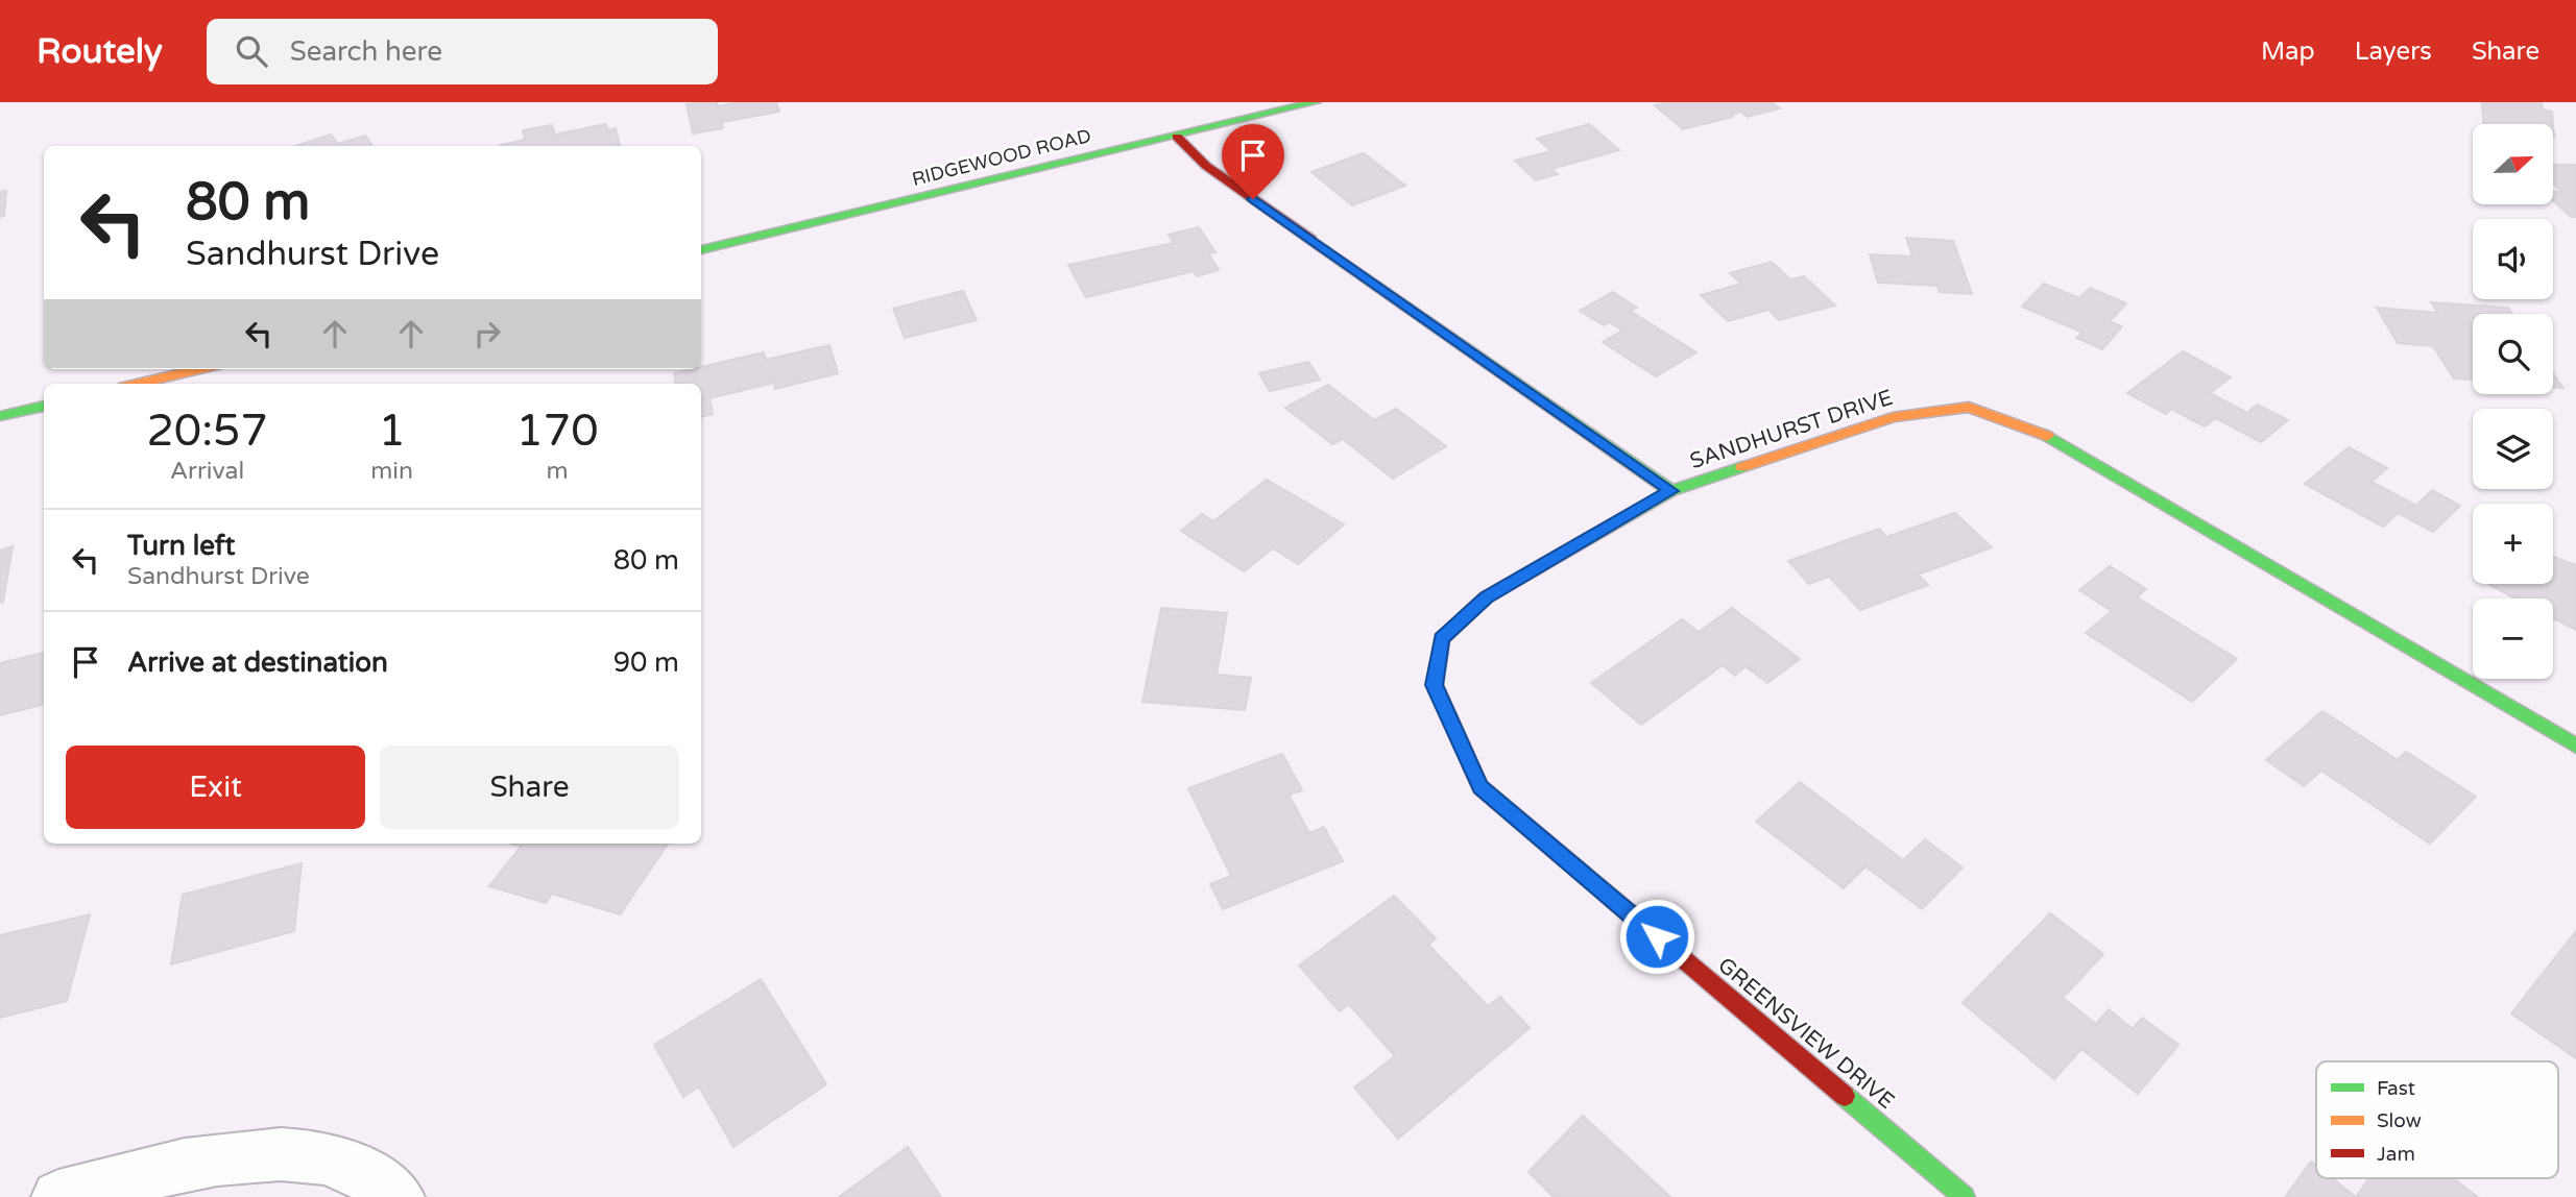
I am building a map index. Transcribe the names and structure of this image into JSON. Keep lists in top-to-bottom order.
{
  "streets": {
    "street": ["RIDGEWOOD ROAD", "SANDHURST DRIVE", "GREENSVIEW DRIVE"]
  },
  "crossings": [
    ["RIDGEWOOD ROAD", "SANDHURST DRIVE"],
    ["SANDHURST DRIVE", "GREENSVIEW DRIVE"]
  ],
  "legend": ["Fast", "Slow", "Jam"],
  "north": "right",
  "page": {
    "header": "Routely",
    "search": "Search here",
    "nav": ["Map", "Layers", "Share"],
    "map_buttons": ["+", "−"],
    "turn": ["80 m", "Sandhurst Drive"],
    "eta": [
      "20:57",
      "Arrival",
      "1",
      "min",
      "170",
      "m"
    ],
    "list": [
      {
        "name": "Turn left",
        "note": "Sandhurst Drive",
        "value": "80 m"
      },
      {
        "name": "Arrive at destination",
        "value": "90 m"
      }
    ],
    "buttons": ["Exit", "Share"]
  }
}
